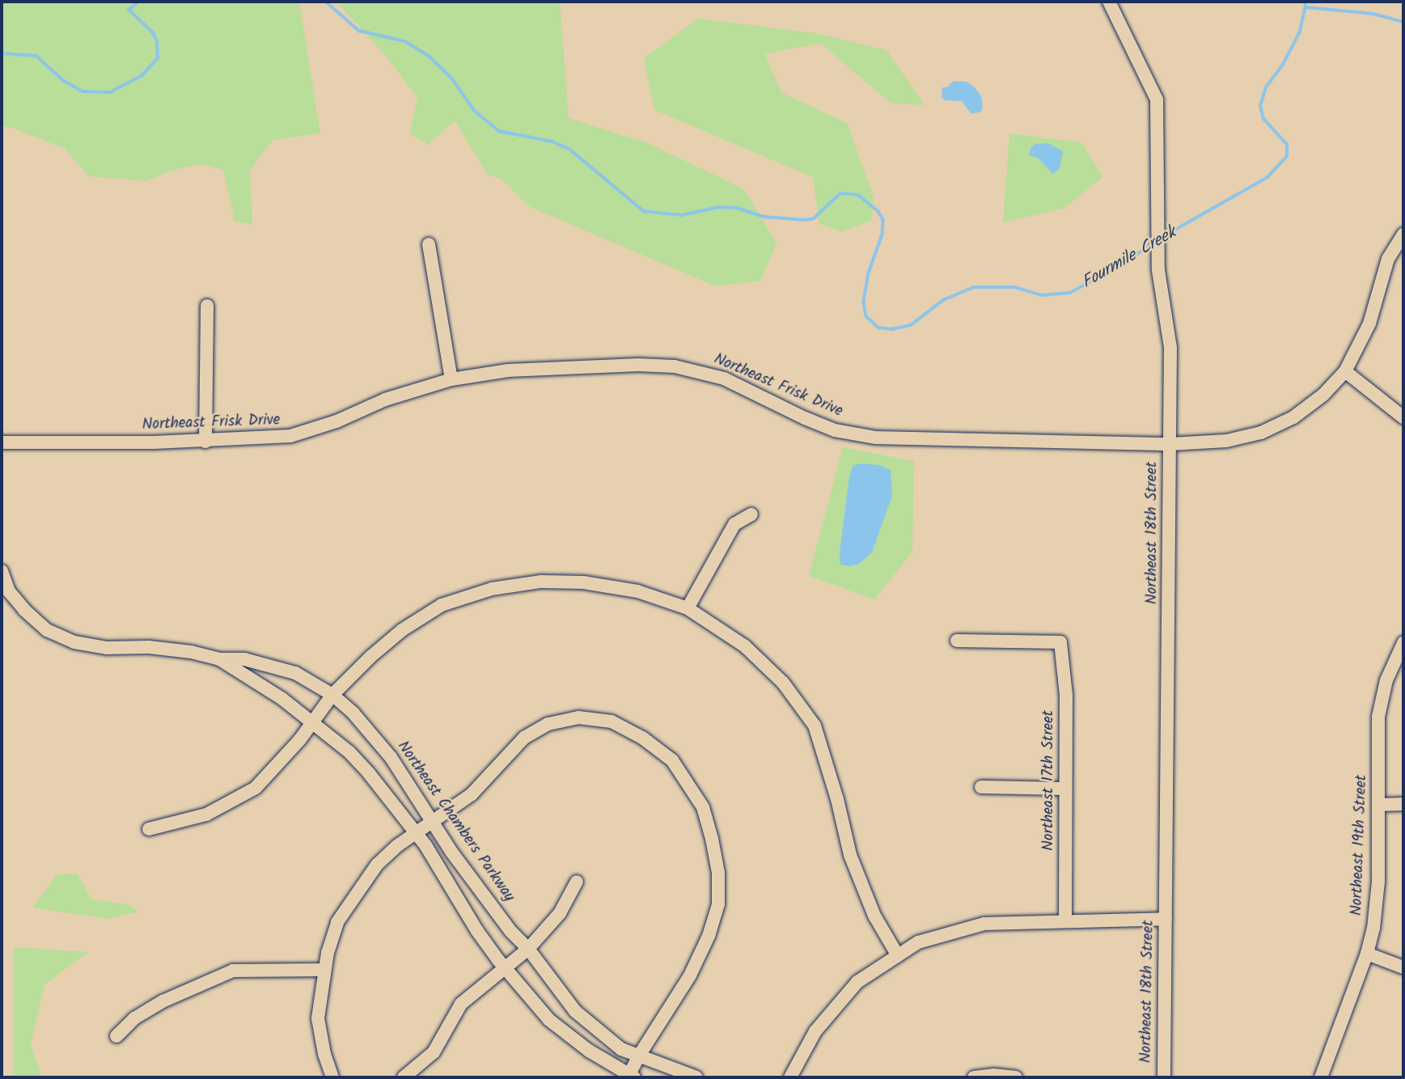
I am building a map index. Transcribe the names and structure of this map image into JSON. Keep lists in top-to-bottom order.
{
  "streets": {
    "street": [
      "Northeast Frisk Drive",
      "Northeast 18th Street",
      "Northeast 17th Street",
      "Northeast Chambers Parkway",
      "Northeast 19th Street"
    ]
  },
  "crossings": [
    ["Northeast Frisk Drive", "Northeast 18th Street"]
  ],
  "water": ["Fourmile Creek"]
}
